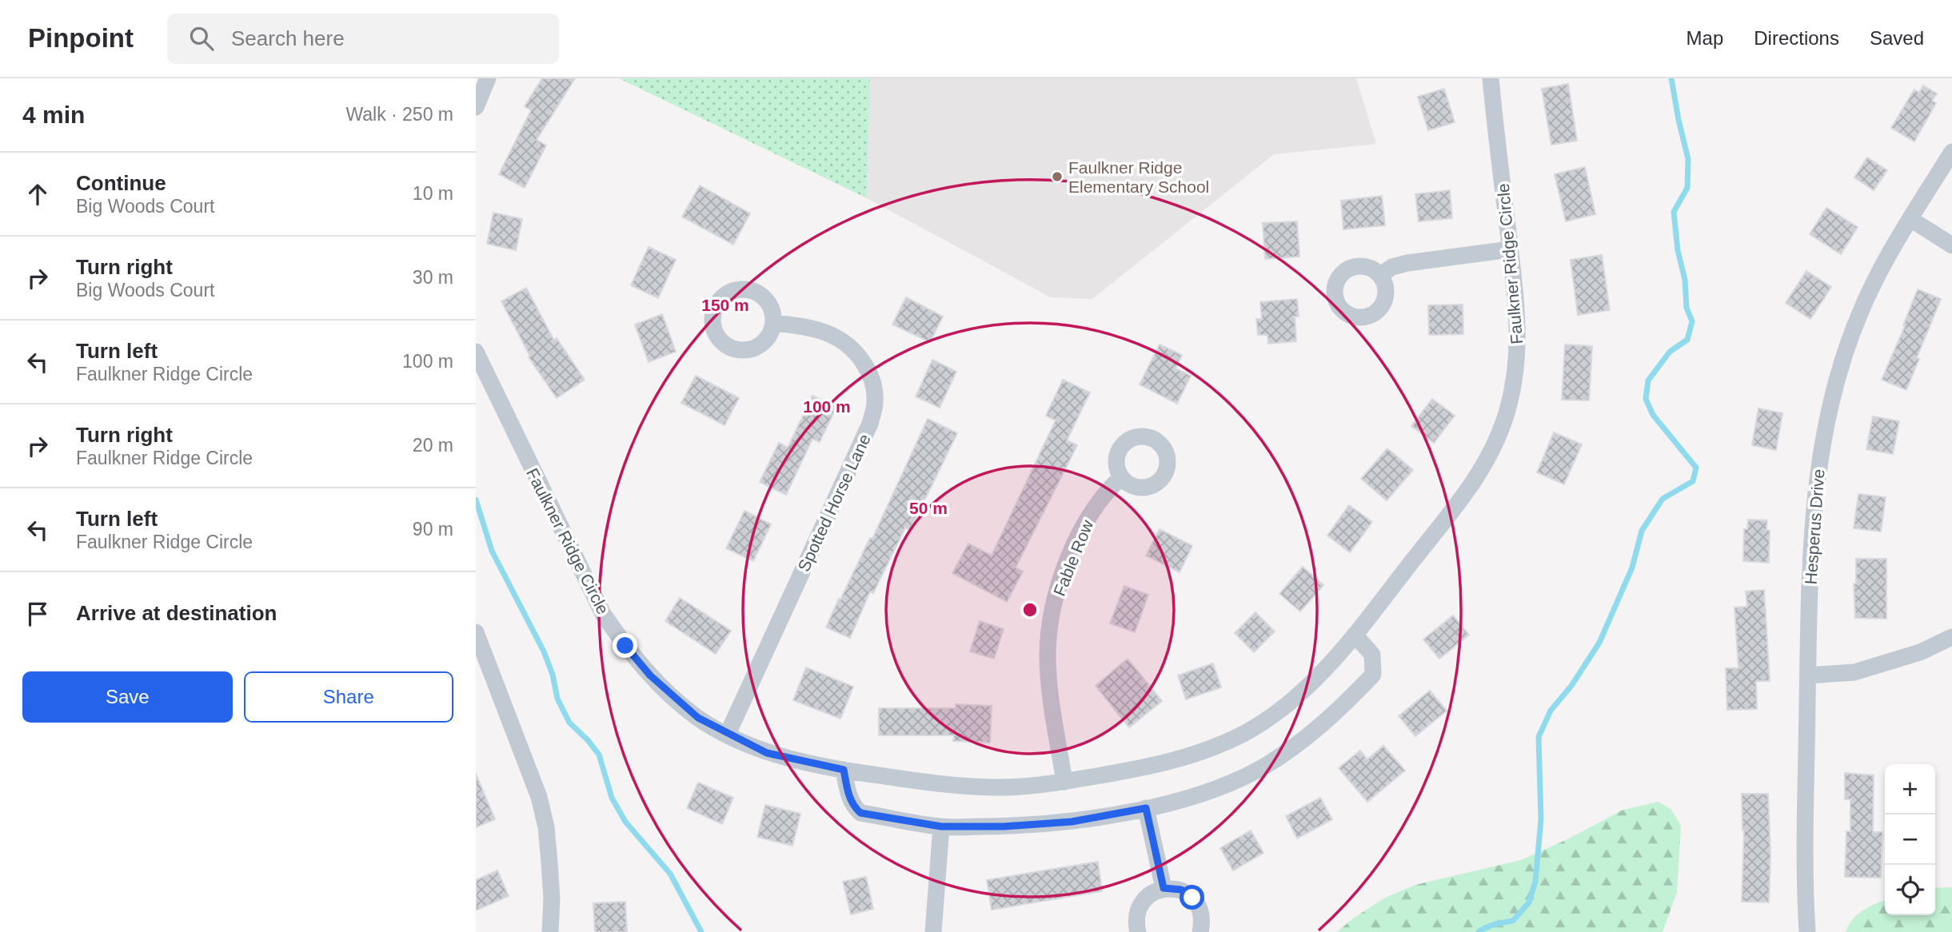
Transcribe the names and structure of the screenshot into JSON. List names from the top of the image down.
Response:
{
  "streets": {
    "street": [
      "Faulkner Ridge Circle",
      "Spotted Horse Lane",
      "Hesperus Drive",
      "Fable Row"
    ]
  },
  "crossings": [
    ["Faulkner Ridge Circle", "Spotted Horse Lane"],
    ["Faulkner Ridge Circle", "Fable Row"]
  ],
  "places": ["Faulkner Ridge Elementary School"],
  "page": {
    "header": "Pinpoint",
    "search": "Search here",
    "nav": ["Map", "Directions", "Saved"],
    "heading": ["4 min", "Walk · 250 m"],
    "list": [
      ["Continue", "Big Woods Court", "10 m"],
      ["Turn right", "Big Woods Court", "30 m"],
      ["Turn left", "Faulkner Ridge Circle", "100 m"],
      ["Turn right", "Faulkner Ridge Circle", "20 m"],
      ["Turn left", "Faulkner Ridge Circle", "90 m"],
      "Arrive at destination"
    ],
    "buttons": ["Save", "Share"],
    "map_buttons": ["+", "−"]
  },
  "rings": ["150 m", "100 m", "50 m"]
}
